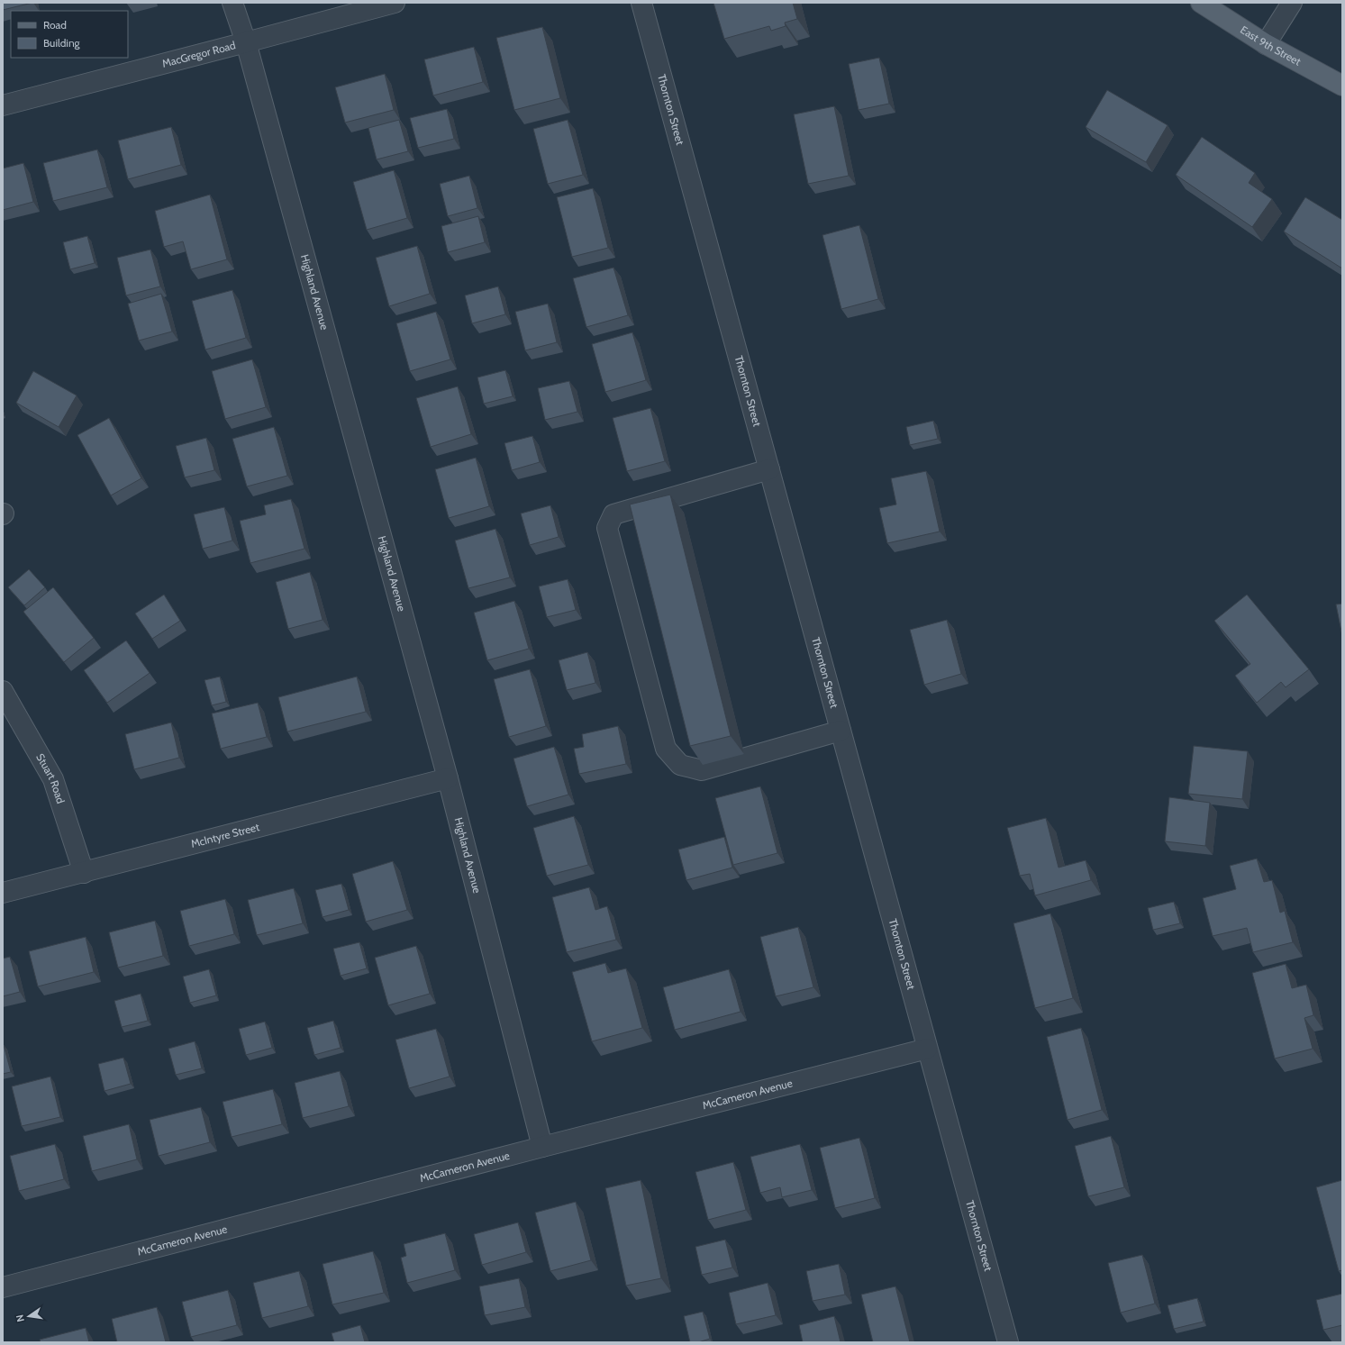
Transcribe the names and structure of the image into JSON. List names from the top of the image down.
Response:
{
  "streets": {
    "main road": ["East 9th Street"],
    "street": [
      "MacGregor Road",
      "Thornton Street",
      "Highland Avenue",
      "Stuart Road",
      "McIntyre Street",
      "McCameron Avenue"
    ]
  },
  "crossings": [
    ["MacGregor Road", "Highland Avenue"],
    ["Thornton Street", "McCameron Avenue"],
    ["Highland Avenue", "McIntyre Street"],
    ["Highland Avenue", "McCameron Avenue"],
    ["Stuart Road", "McIntyre Street"]
  ],
  "legend": ["Road", "Building"],
  "north": "left"
}
